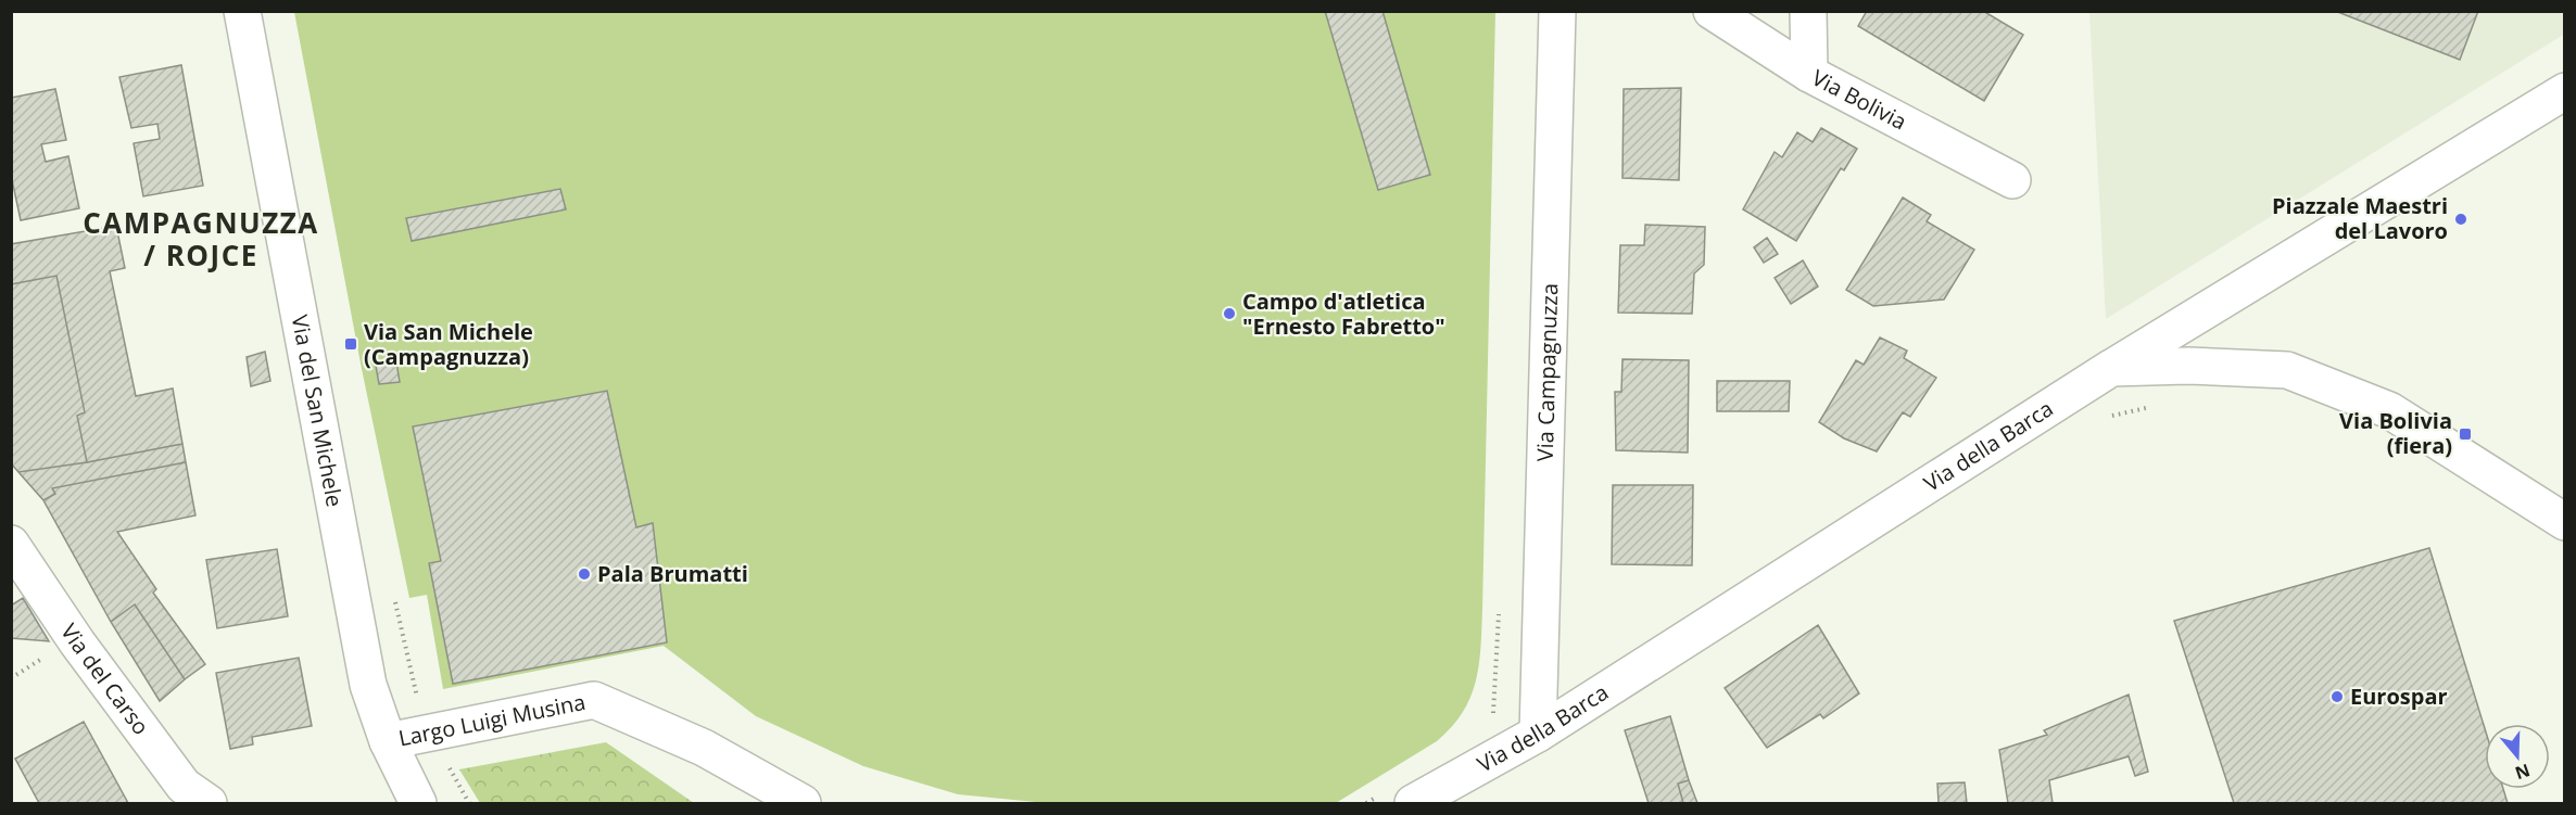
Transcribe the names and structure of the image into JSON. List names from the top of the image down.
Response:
{
  "streets": {
    "main road": [
      "Via Bolivia",
      "Via Campagnuzza",
      "Via del San Michele",
      "Via della Barca",
      "Via del Carso",
      "Largo Luigi Musina"
    ]
  },
  "crossings": [
    ["Via Campagnuzza", "Via della Barca"],
    ["Via del San Michele", "Largo Luigi Musina"]
  ],
  "districts": ["CAMPAGNUZZA / ROJCE"],
  "places": {
    "other": [
      "Piazzale Maestri del Lavoro",
      "Campo d'atletica \"Ernesto Fabretto\"",
      "Pala Brumatti",
      "Eurospar"
    ],
    "transit": ["Via San Michele (Campagnuzza)", "Via Bolivia (fiera)"]
  },
  "north": "bottom"
}
